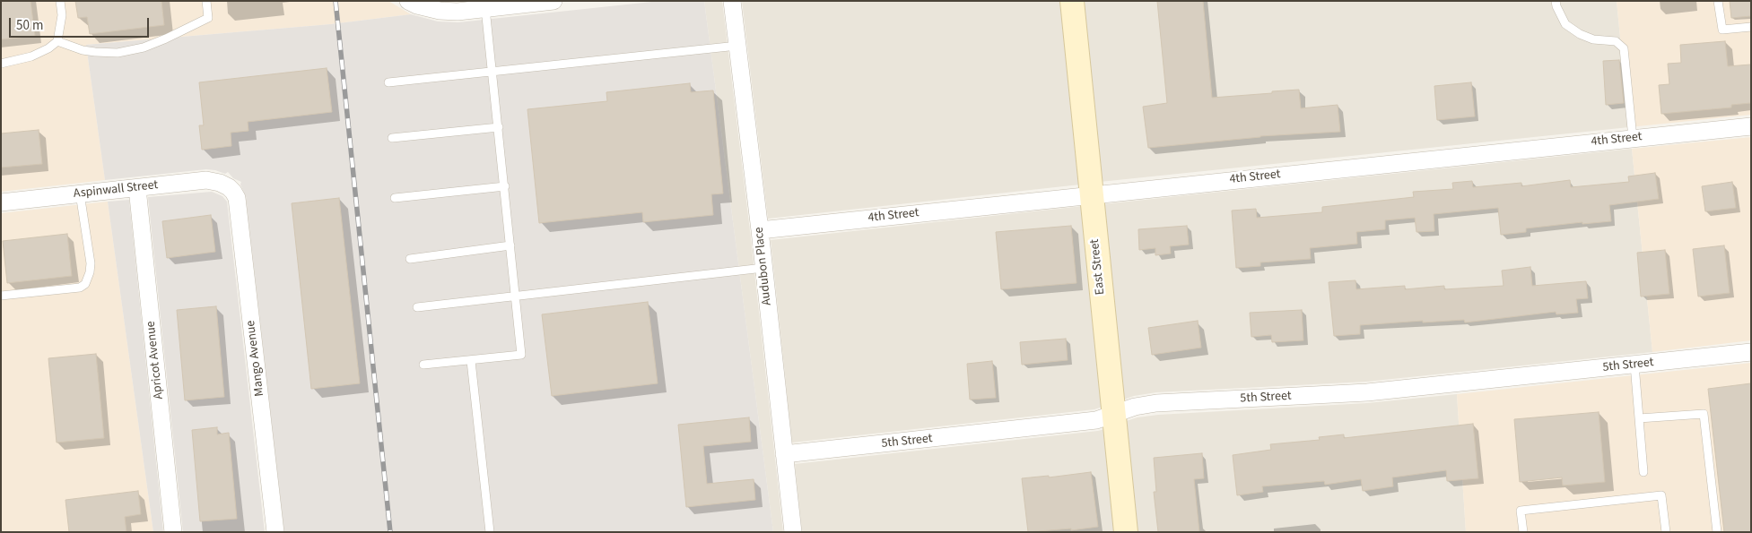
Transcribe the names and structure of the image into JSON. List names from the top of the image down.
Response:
{
  "streets": {
    "street": [
      "4th Street",
      "Aspinwall Street",
      "Audubon Place",
      "East Street",
      "Mango Avenue",
      "Apricot Avenue",
      "5th Street"
    ]
  },
  "crossings": [
    ["4th Street", "Audubon Place"],
    ["4th Street", "East Street"],
    ["Aspinwall Street", "Mango Avenue"],
    ["Aspinwall Street", "Apricot Avenue"],
    ["Audubon Place", "5th Street"],
    ["East Street", "5th Street"]
  ],
  "scale_bar": "50 m"
}
